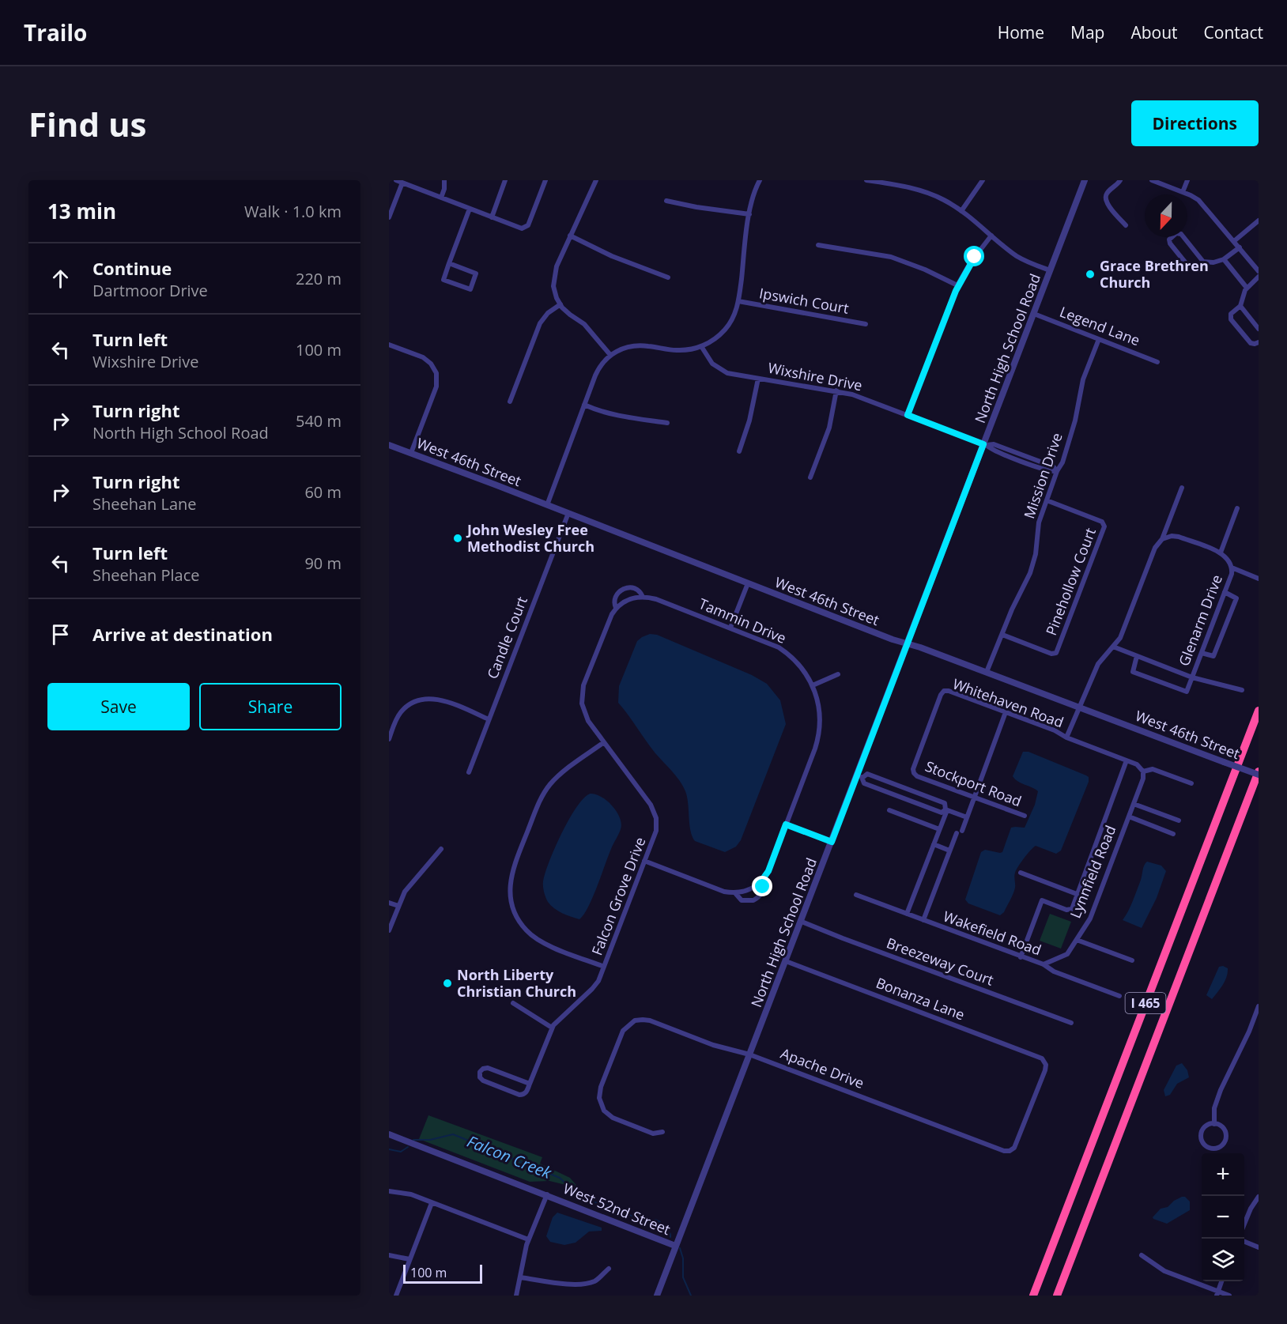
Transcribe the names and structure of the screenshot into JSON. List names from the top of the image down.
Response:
{
  "streets": {
    "highway": ["I 465"],
    "street": [
      "Ipswich Court",
      "Legend Lane",
      "North High School Road",
      "Wixshire Drive",
      "West 46th Street",
      "Mission Drive",
      "Pinehollow Court",
      "Glenarm Drive",
      "Tammin Drive",
      "Candle Court",
      "Whitehaven Road",
      "Stockport Road",
      "Lynnfield Road",
      "Falcon Grove Drive",
      "Wakefield Road",
      "Breezeway Court",
      "Bonanza Lane",
      "Apache Drive",
      "West 52nd Street"
    ]
  },
  "crossings": [
    ["Legend Lane", "North High School Road"],
    ["Legend Lane", "Mission Drive"],
    ["North High School Road", "Wixshire Drive"],
    ["North High School Road", "West 46th Street"],
    ["North High School Road", "Breezeway Court"],
    ["North High School Road", "Bonanza Lane"],
    ["North High School Road", "Apache Drive"],
    ["North High School Road", "West 52nd Street"],
    ["Wixshire Drive", "Mission Drive"],
    ["West 46th Street", "Mission Drive"],
    ["West 46th Street", "Candle Court"],
    ["West 46th Street", "Whitehaven Road"],
    ["West 46th Street", "I 465"],
    ["Mission Drive", "Pinehollow Court"],
    ["Tammin Drive", "Falcon Grove Drive"],
    ["Whitehaven Road", "Stockport Road"],
    ["Whitehaven Road", "Lynnfield Road"],
    ["Lynnfield Road", "Wakefield Road"],
    ["Bonanza Lane", "Apache Drive"]
  ],
  "water": ["Falcon Creek"],
  "places": ["Grace Brethren Church", "John Wesley Free Methodist Church", "North Liberty Christian Church"],
  "scale_bar": "100 m",
  "north": "bottom",
  "page": {
    "header": "Trailo",
    "nav": [
      "Home",
      "Map",
      "About",
      "Contact"
    ],
    "buttons": [
      "Directions",
      ["Save", "Share"]
    ],
    "title": "Find us",
    "heading": ["13 min", "Walk · 1.0 km"],
    "list": [
      ["Continue", "Dartmoor Drive", "220 m"],
      ["Turn left", "Wixshire Drive", "100 m"],
      ["Turn right", "North High School Road", "540 m"],
      ["Turn right", "Sheehan Lane", "60 m"],
      ["Turn left", "Sheehan Place", "90 m"],
      "Arrive at destination"
    ],
    "map_buttons": ["+", "−"],
    "scale": "100 m"
  }
}
